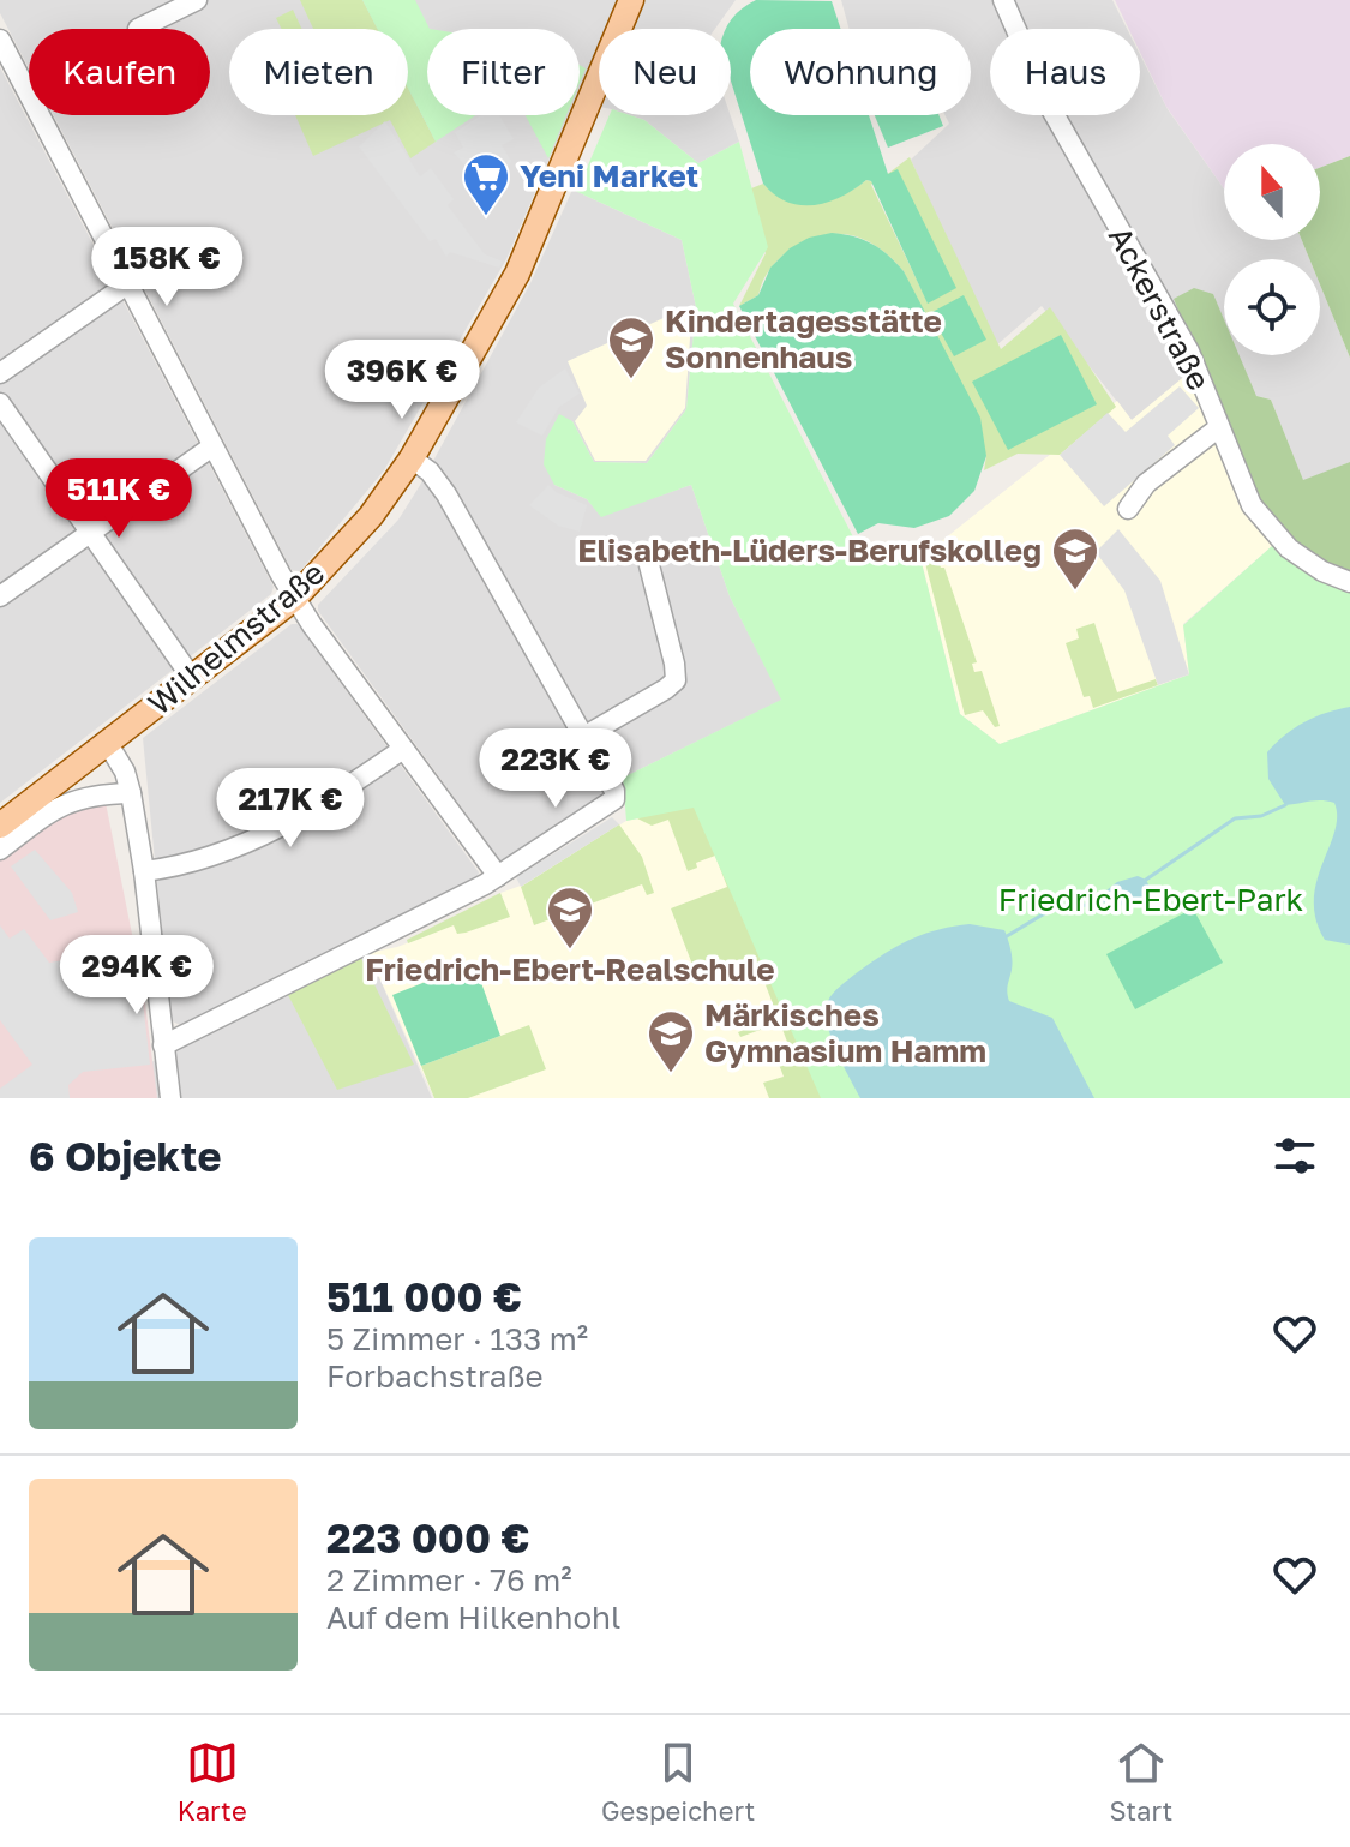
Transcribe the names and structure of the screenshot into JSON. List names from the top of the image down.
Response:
{
  "streets": {
    "main road": ["Wilhelmstraße"],
    "street": ["Ackerstraße"]
  },
  "parks": ["Friedrich-Ebert-Park"],
  "places": {
    "supermarket": ["Yeni Market"],
    "school or university": [
      "Kindertagesstätte Sonnenhaus",
      "Elisabeth-Lüders-Berufskolleg",
      "Friedrich-Ebert-Realschule",
      "Märkisches Gymnasium Hamm"
    ]
  },
  "north": "top",
  "page": {
    "chip": [
      "Kaufen",
      "Mieten",
      "Filter",
      "Neu",
      "Wohnung",
      "Haus"
    ],
    "price": [
      "158K €",
      "396K €",
      "511K €",
      "223K €",
      "217K €",
      "294K €"
    ],
    "heading": "6 Objekte",
    "list": [
      {
        "name": "511 000 €",
        "note": "5 Zimmer · 133 m² · Forbachstraße"
      },
      {
        "name": "223 000 €",
        "note": "2 Zimmer · 76 m² · Auf dem Hilkenhohl"
      }
    ],
    "tabs": ["Karte", "Gespeichert", "Start"]
  }
}
